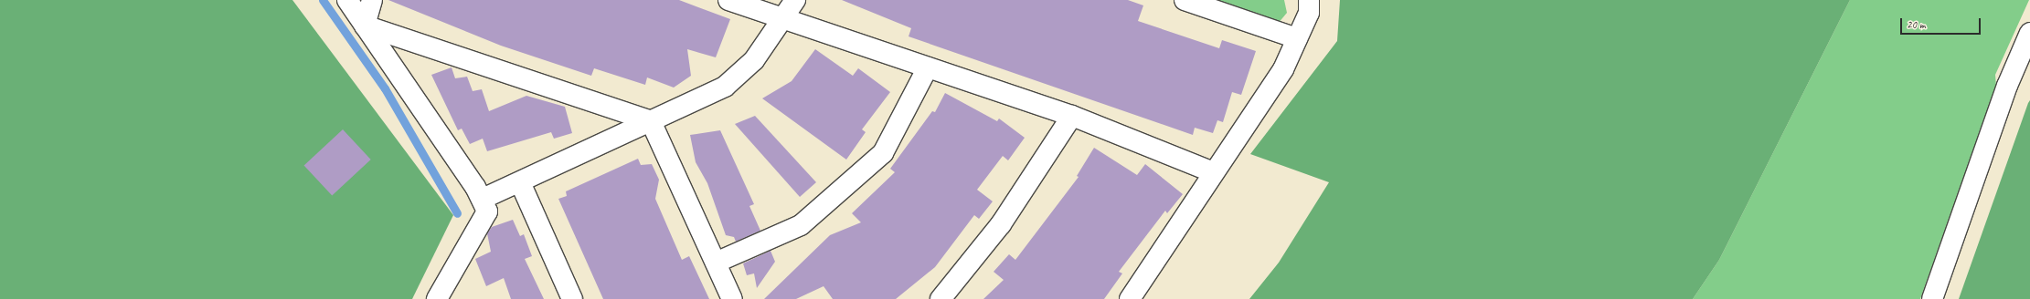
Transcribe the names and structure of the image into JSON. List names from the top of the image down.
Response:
{
  "scale_bar": "20 m"
}
